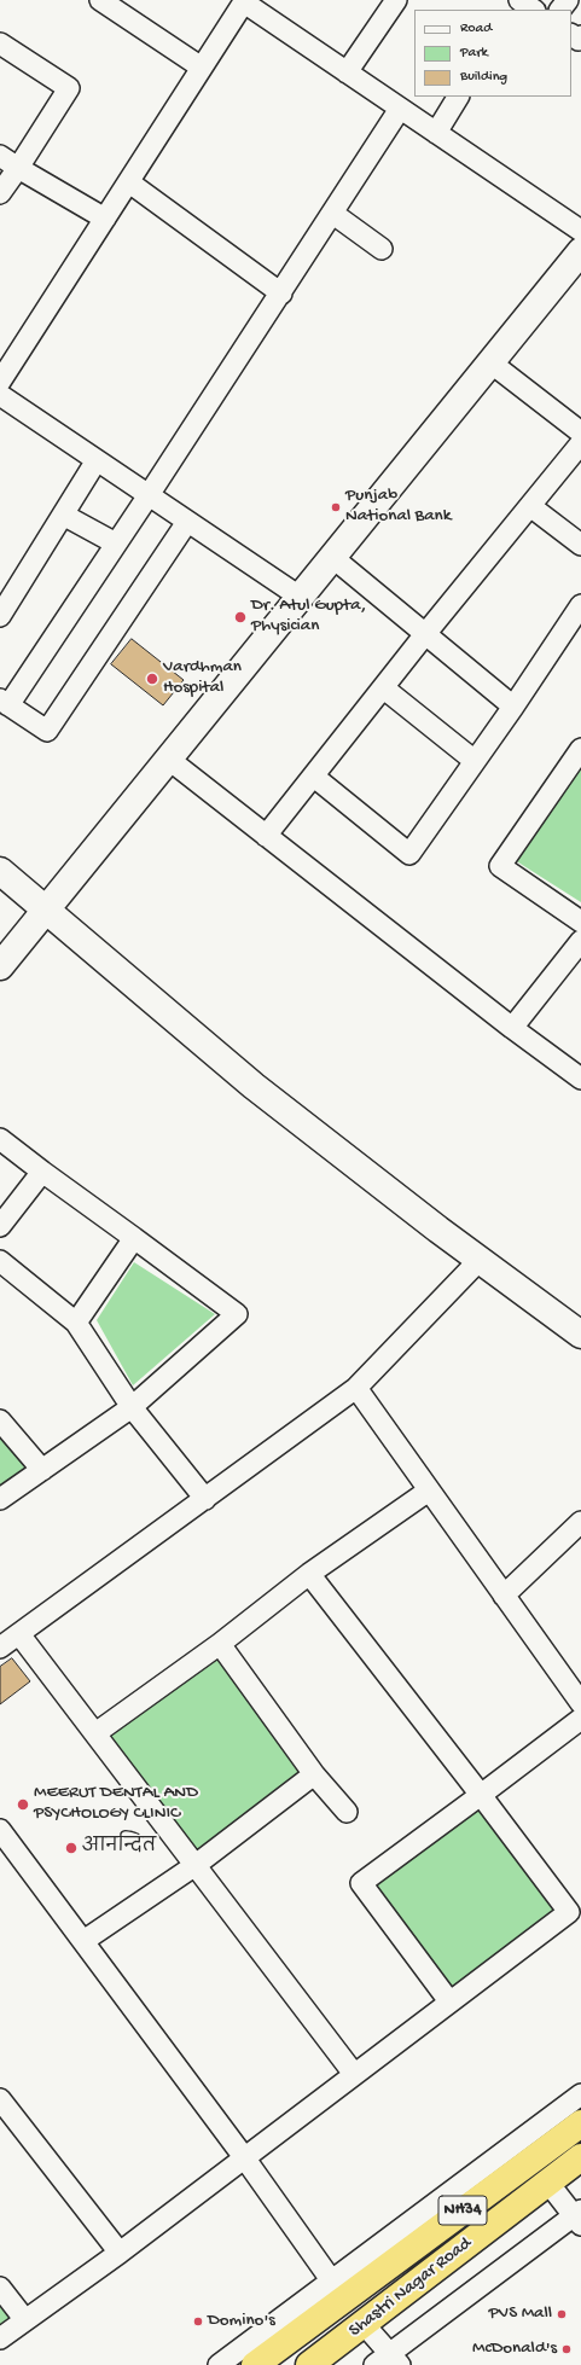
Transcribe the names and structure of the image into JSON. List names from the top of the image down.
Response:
{
  "streets": {
    "highway": ["NH34", "Shastri Nagar Road"]
  },
  "places": [
    "Punjab National Bank",
    "Dr. Atul Gupta, Physician",
    "Vardhman Hospital",
    "MEERUT DENTAL AND PSYCHOLOGY CLINIC",
    "आनन्दित",
    "PVS Mall",
    "Domino's",
    "McDonald's"
  ],
  "legend": ["Road", "Park", "Building"]
}
